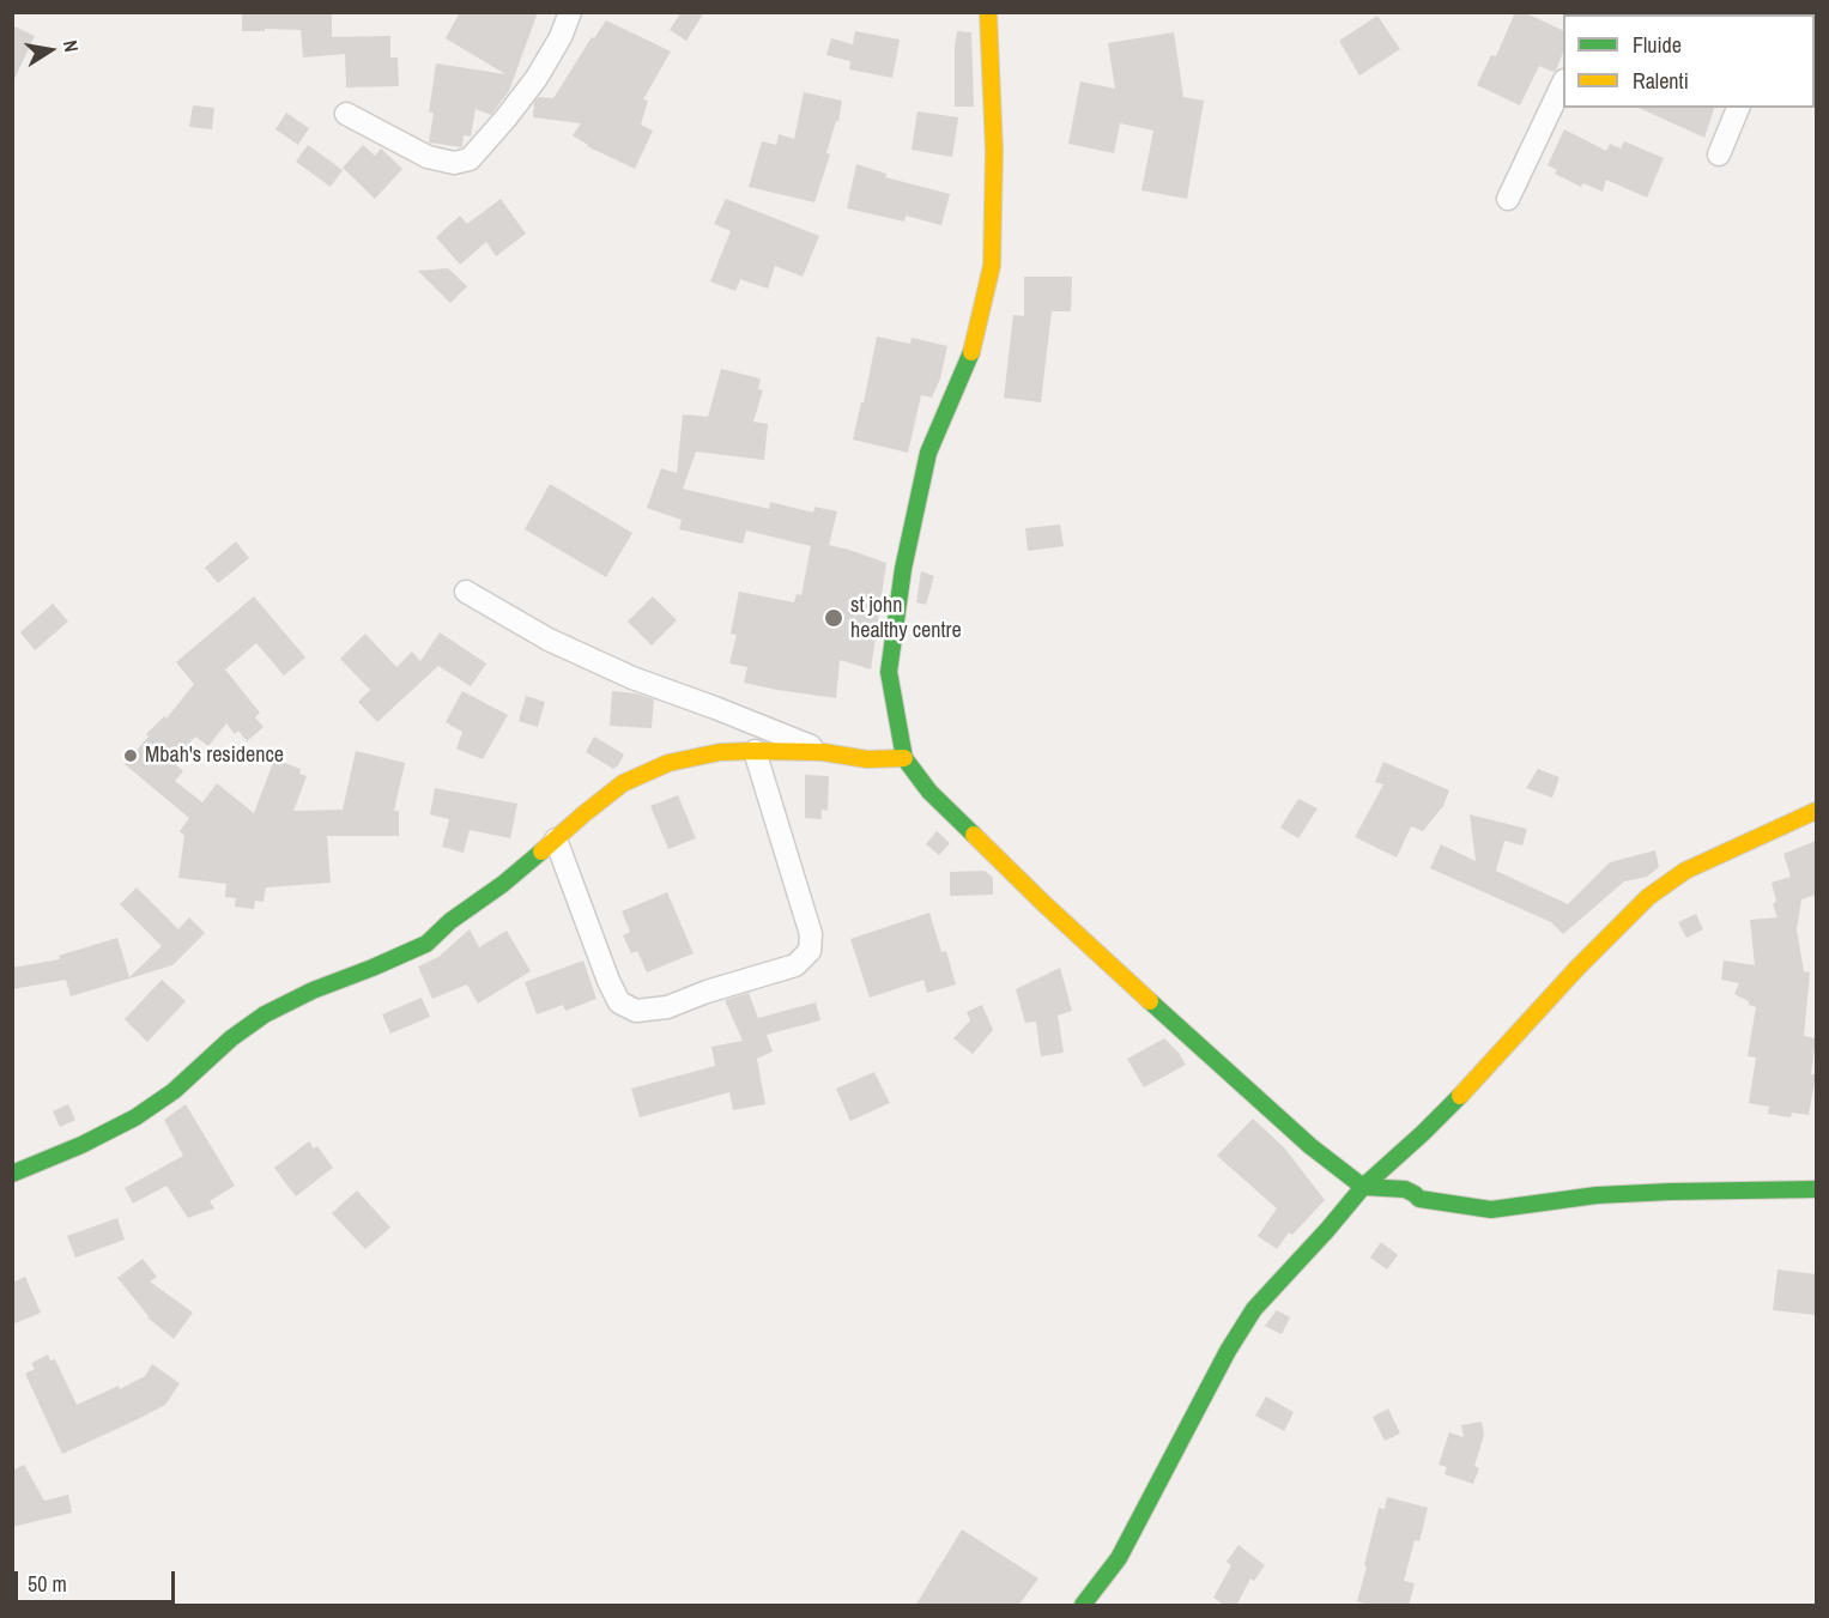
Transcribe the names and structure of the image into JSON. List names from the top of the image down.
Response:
{
  "places": ["st john healthy centre", "Mbah's residence"],
  "legend": ["Fluide", "Ralenti"],
  "scale_bar": "50 m",
  "north": "right"
}
